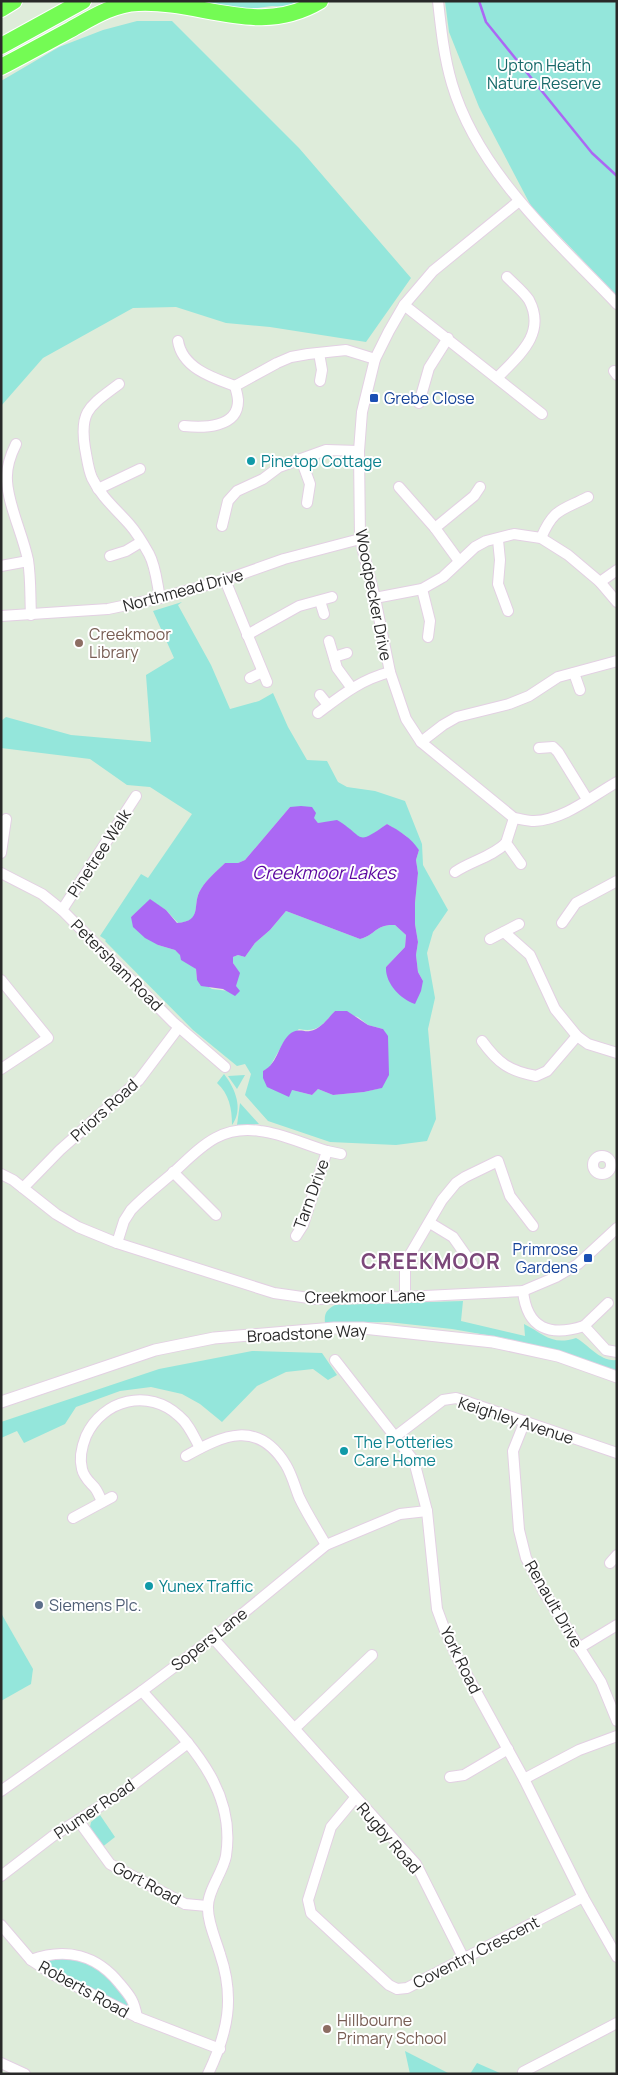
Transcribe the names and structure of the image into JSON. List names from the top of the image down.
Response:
{
  "streets": {
    "street": [
      "Northmead Drive",
      "Woodpecker Drive",
      "Pinetree Walk",
      "Petersham Road",
      "Priors Road",
      "Tarn Drive",
      "Creekmoor Lane",
      "Broadstone Way",
      "Keighley Avenue",
      "Renault Drive",
      "Sopers Lane",
      "York Road",
      "Plumer Road",
      "Rugby Road",
      "Gort Road",
      "Coventry Crescent",
      "Roberts Road"
    ]
  },
  "crossings": [
    ["Northmead Drive", "Woodpecker Drive"],
    ["Pinetree Walk", "Petersham Road"],
    ["Petersham Road", "Priors Road"],
    ["Priors Road", "Creekmoor Lane"],
    ["Tarn Drive", "Creekmoor Lane"],
    ["Keighley Avenue", "Renault Drive"],
    ["Keighley Avenue", "York Road"],
    ["Sopers Lane", "York Road"],
    ["Sopers Lane", "Rugby Road"],
    ["York Road", "Coventry Crescent"],
    ["Plumer Road", "Gort Road"],
    ["Rugby Road", "Coventry Crescent"]
  ],
  "districts": ["CREEKMOOR"],
  "water": ["Creekmoor Lakes"],
  "parks": ["Upton Heath Nature Reserve"],
  "places": {
    "transit": ["Grebe Close", "Primrose Gardens"],
    "other": [
      "Pinetop Cottage",
      "Creekmoor Library",
      "The Potteries Care Home",
      "Yunex Traffic",
      "Siemens Plc.",
      "Hillbourne Primary School"
    ]
  }
}
